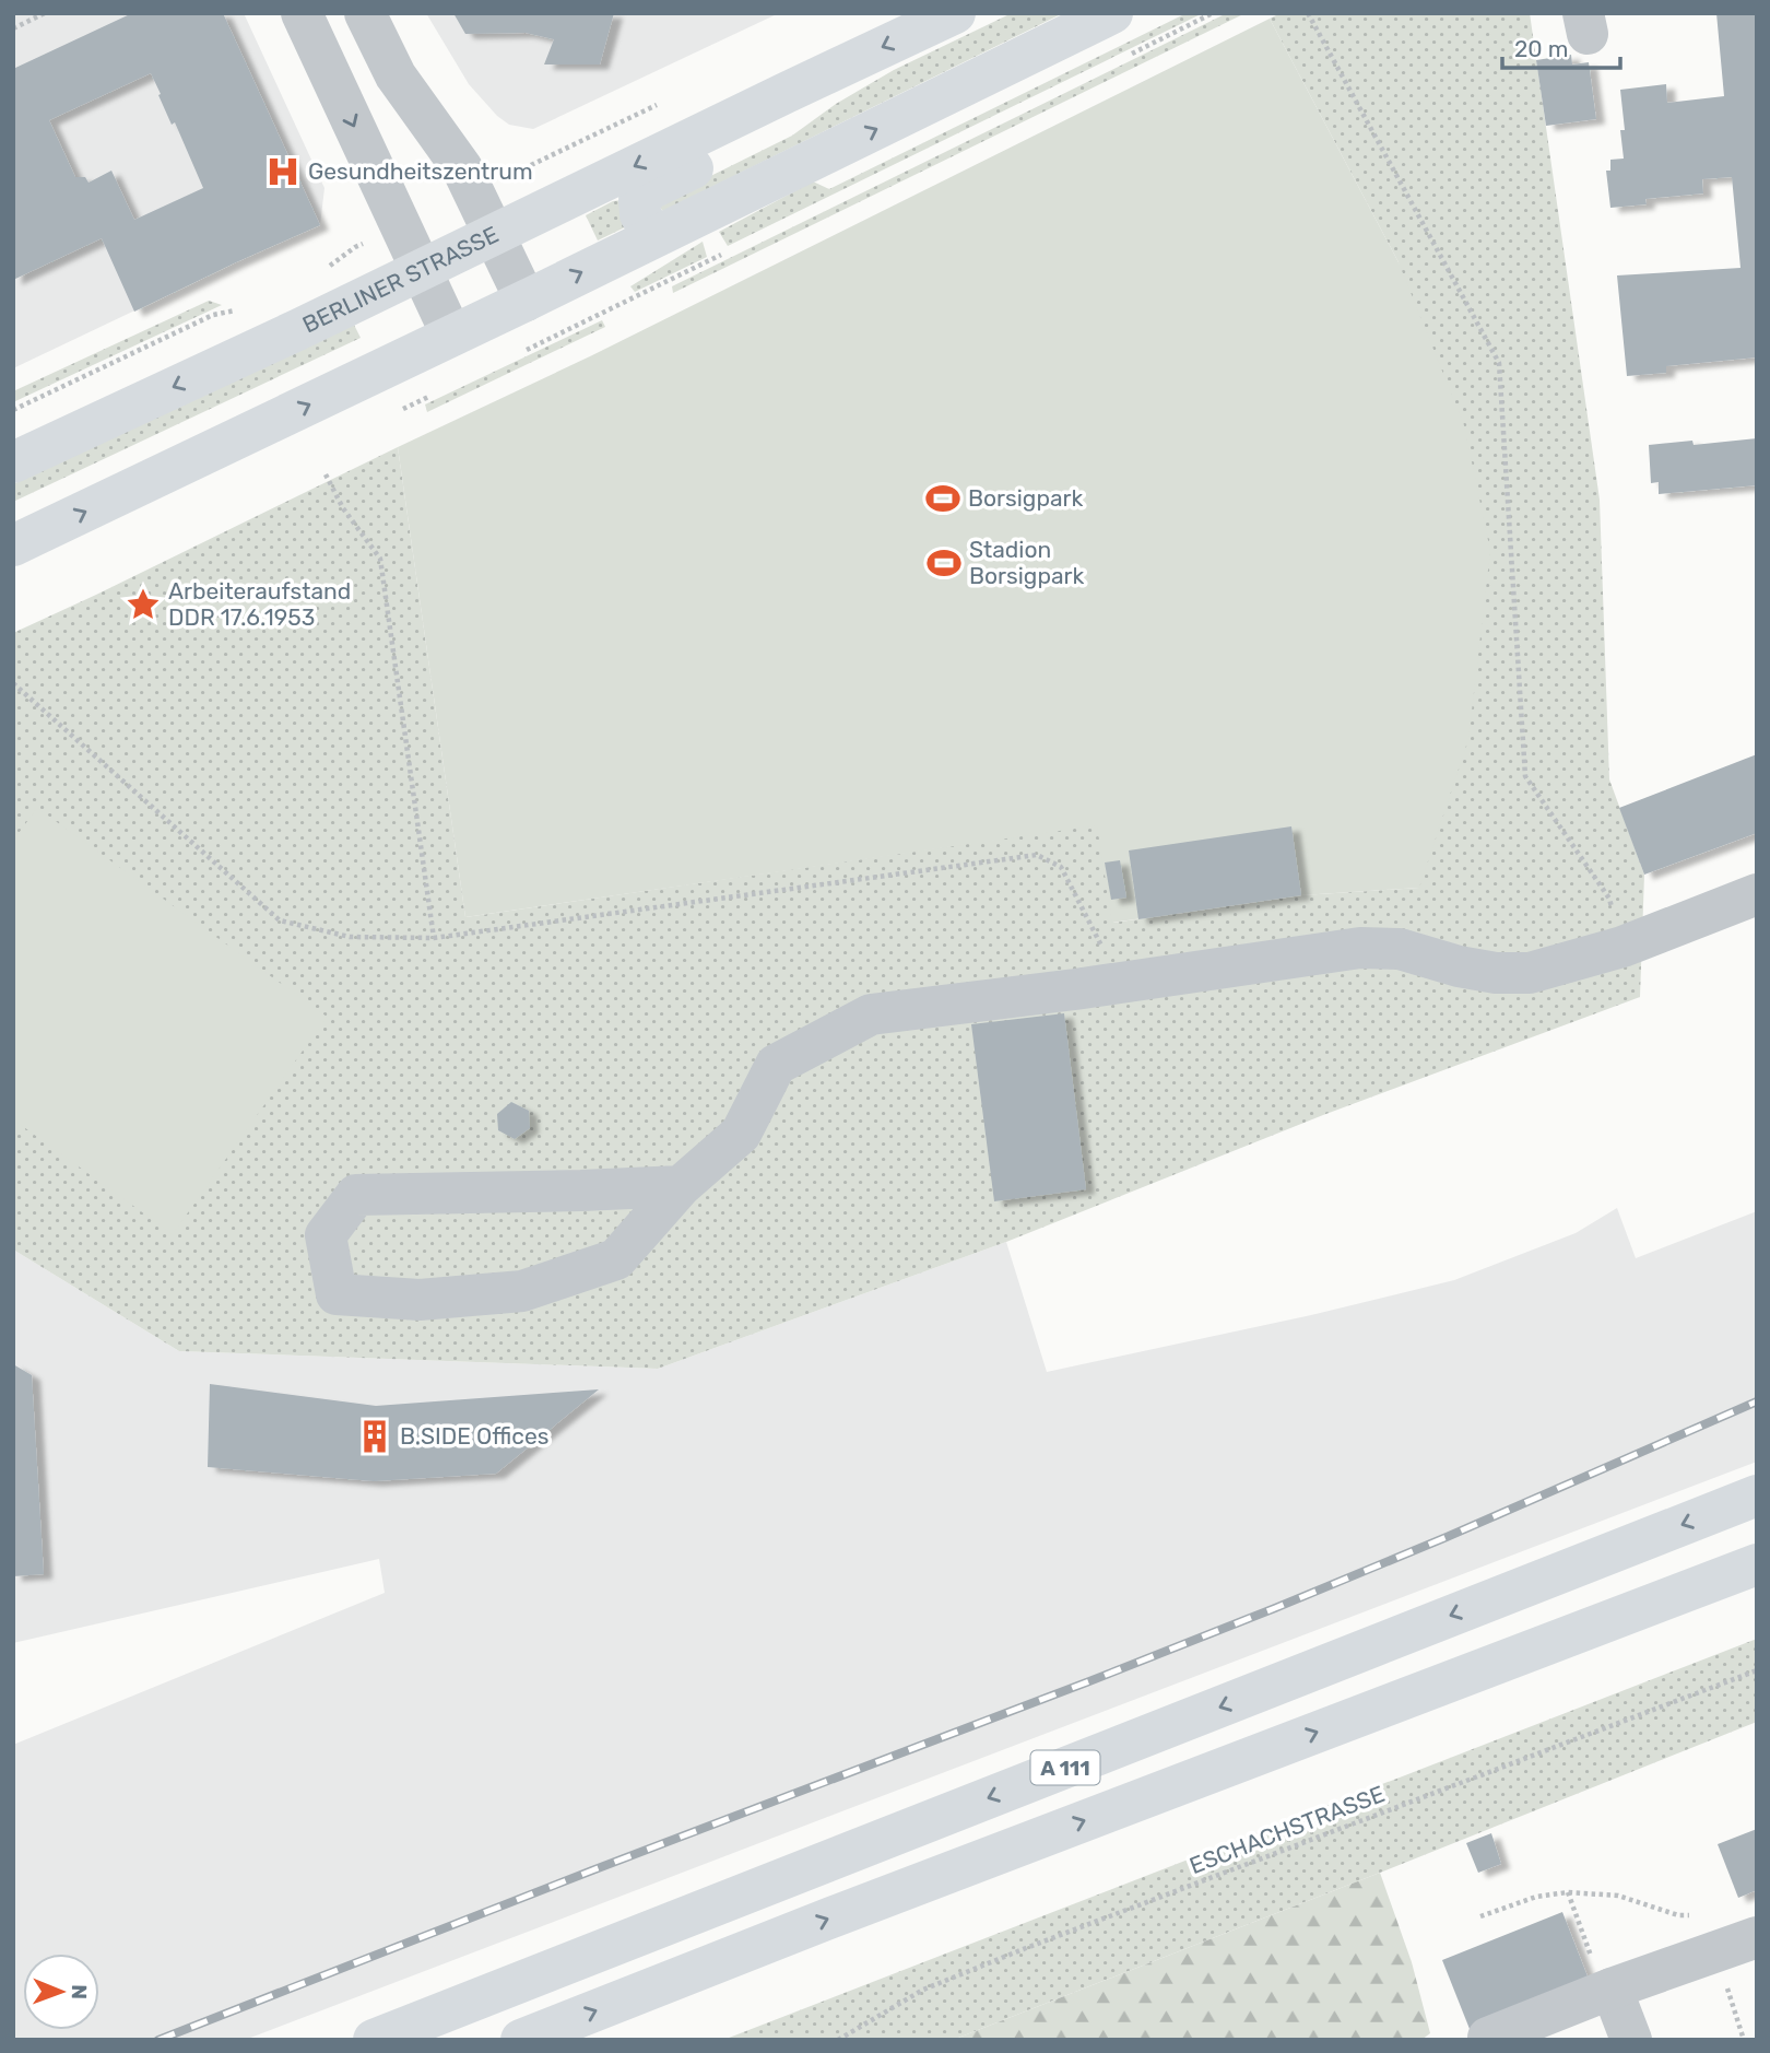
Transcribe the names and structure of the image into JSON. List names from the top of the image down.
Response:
{
  "streets": {
    "main road": ["BERLINER STRASSE", "A 111"],
    "path": ["ESCHACHSTRASSE"]
  },
  "places": {
    "hospital": ["Gesundheitszentrum"],
    "sports": ["Borsigpark", "Stadion Borsigpark"],
    "place": ["Arbeiteraufstand DDR 17.6.1953"],
    "building": ["B.SIDE Offices"]
  },
  "scale_bar": "20 m",
  "north": "right"
}
